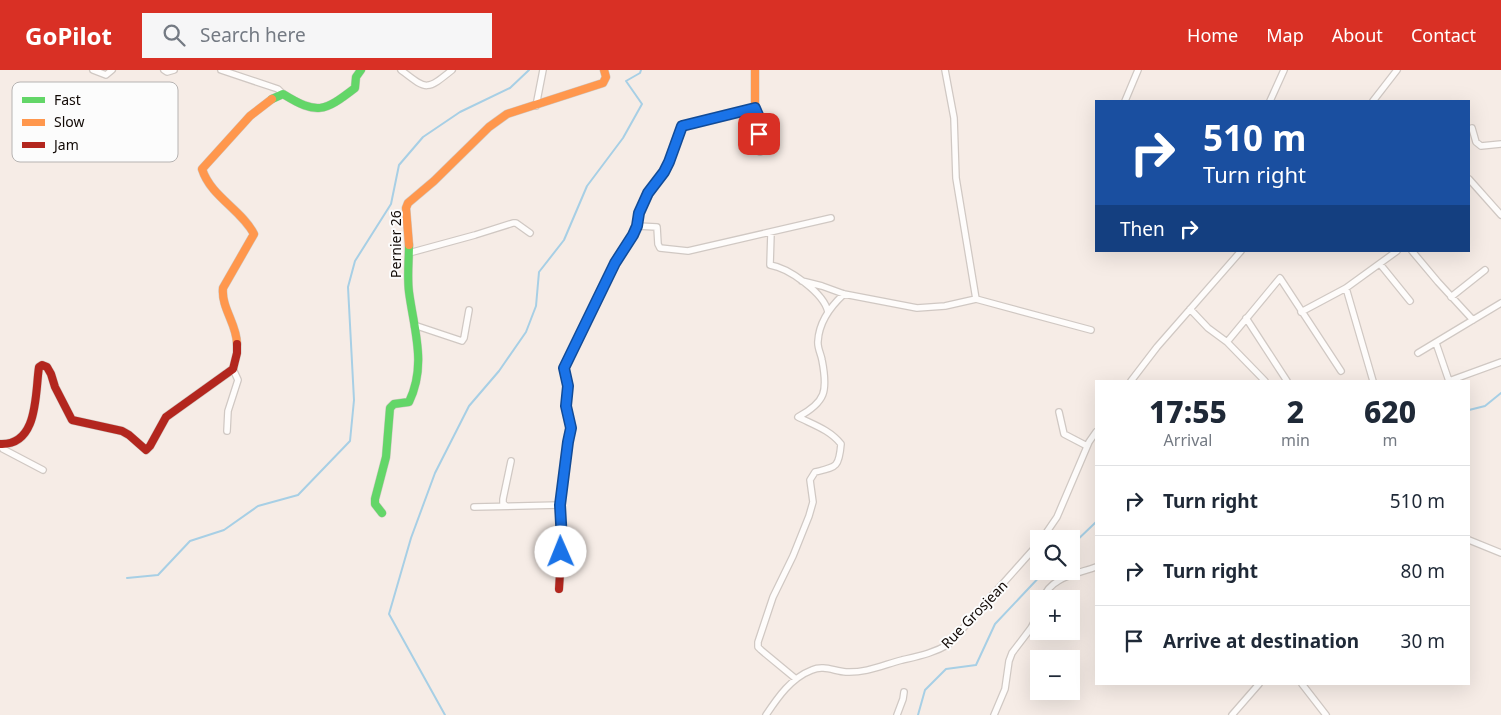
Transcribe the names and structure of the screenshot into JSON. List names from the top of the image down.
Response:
{
  "streets": {
    "street": ["Pernier 26", "Rue Grosjean"]
  },
  "legend": ["Fast", "Slow", "Jam"],
  "page": {
    "header": "GoPilot",
    "search": "Search here",
    "nav": [
      "Home",
      "Map",
      "About",
      "Contact"
    ],
    "turn": ["510 m", "Turn right"],
    "then": "Then",
    "eta": [
      "17:55",
      "Arrival",
      "2",
      "min",
      "620",
      "m"
    ],
    "list": [
      {
        "name": "Turn right",
        "value": "510 m"
      },
      {
        "name": "Turn right",
        "value": "80 m"
      },
      {
        "name": "Arrive at destination",
        "value": "30 m"
      }
    ],
    "map_buttons": ["+", "−"]
  }
}
